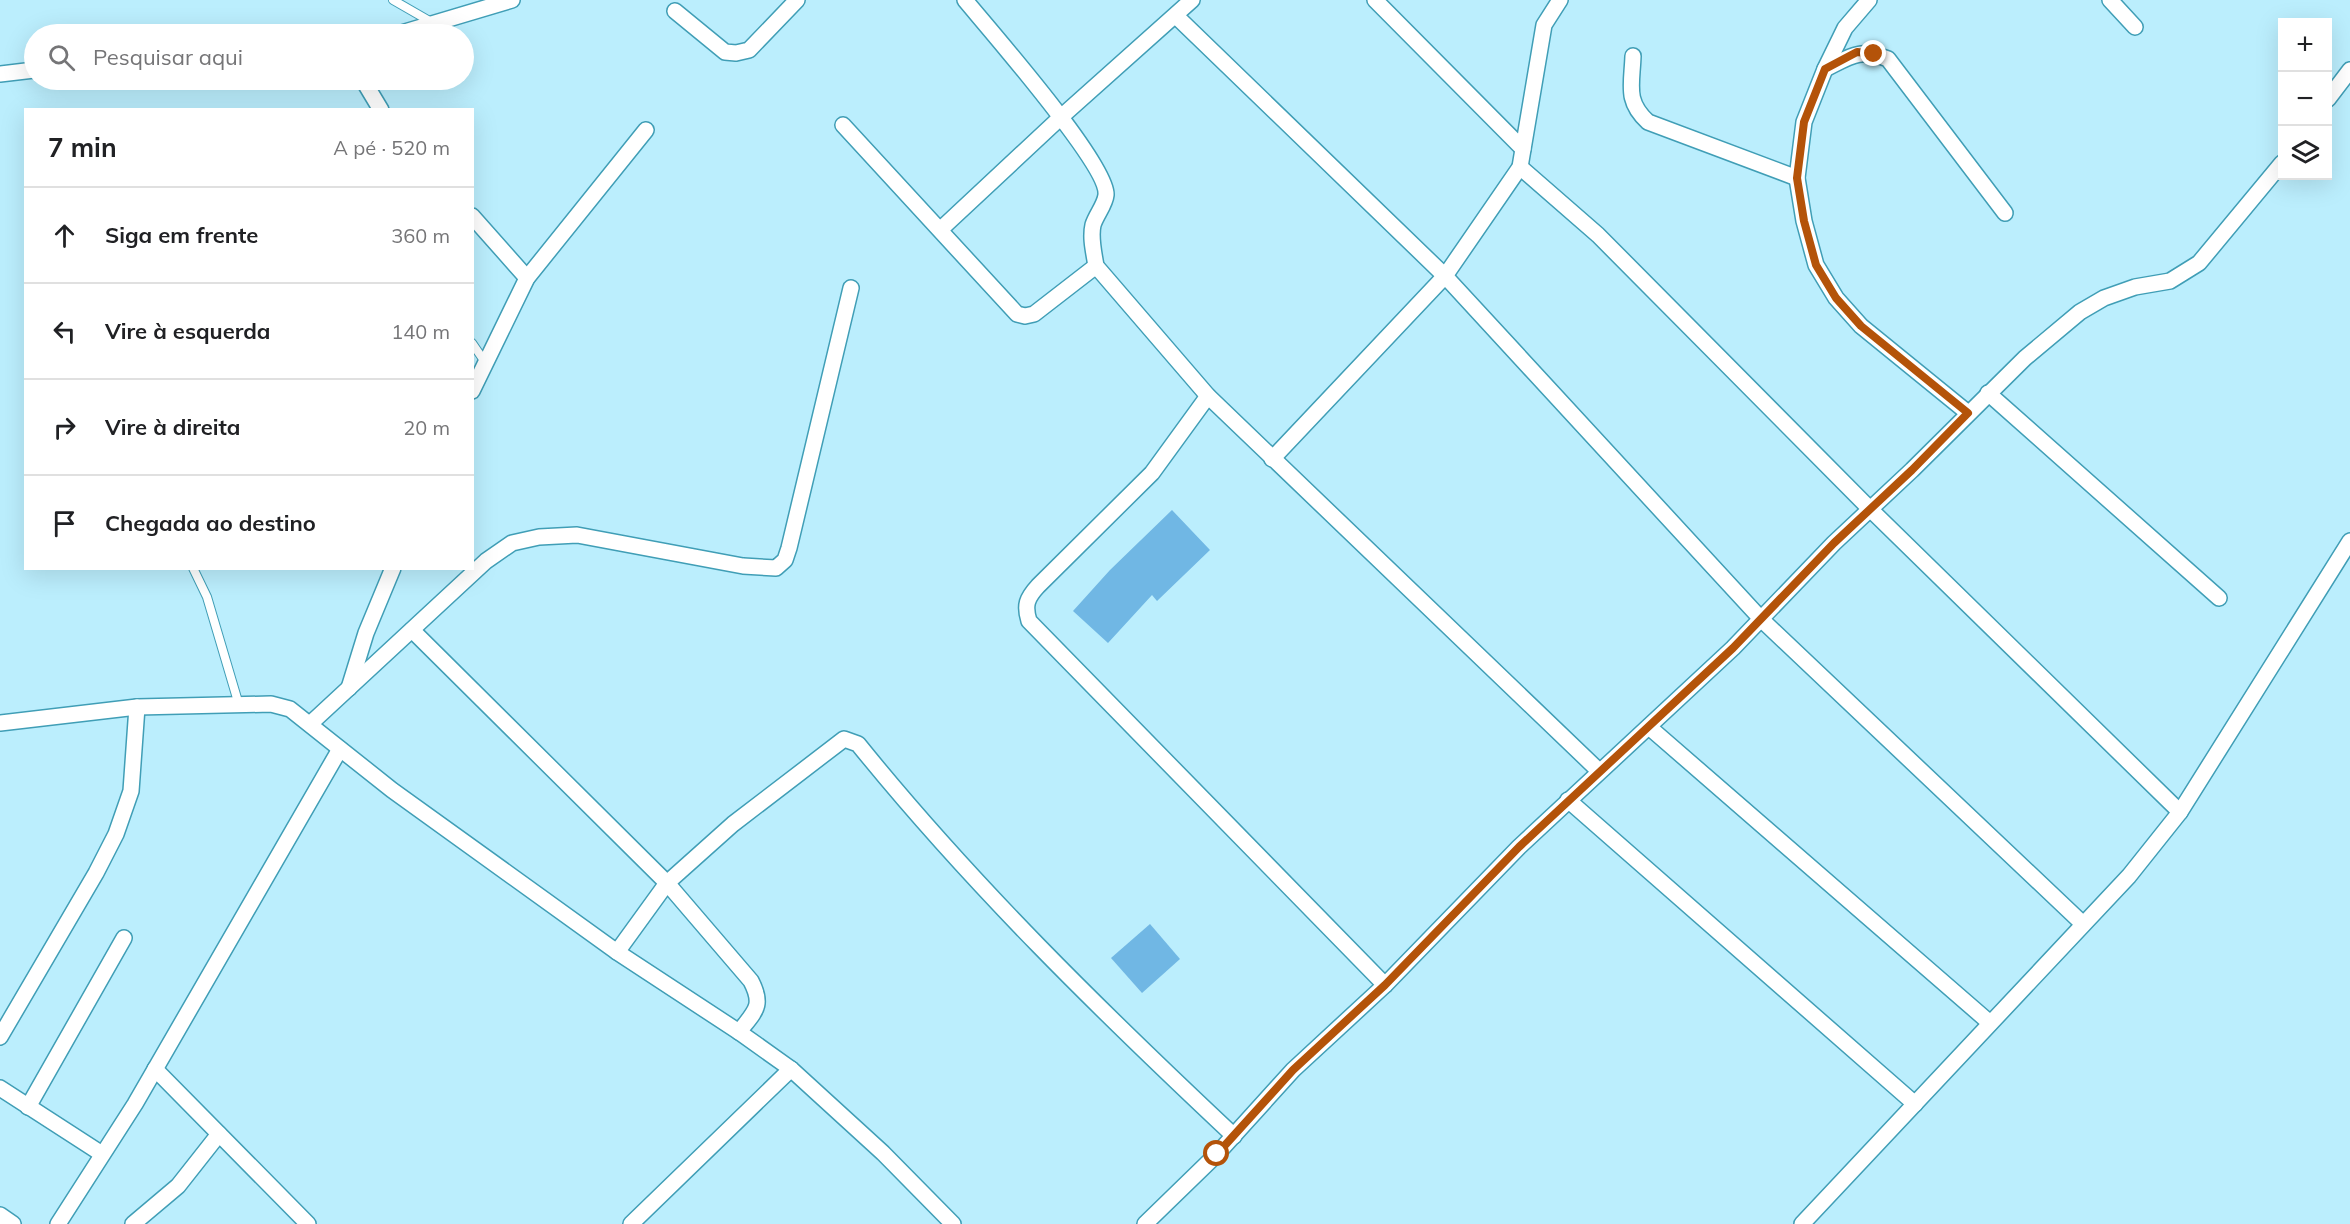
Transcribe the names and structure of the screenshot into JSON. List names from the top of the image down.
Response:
{
  "page": {
    "map_buttons": ["+", "−"],
    "search": "Pesquisar aqui",
    "heading": ["7 min", "A pé · 520 m"],
    "list": [
      ["Siga em frente", "360 m"],
      ["Vire à esquerda", "140 m"],
      ["Vire à direita", "20 m"],
      "Chegada ao destino"
    ]
  }
}
